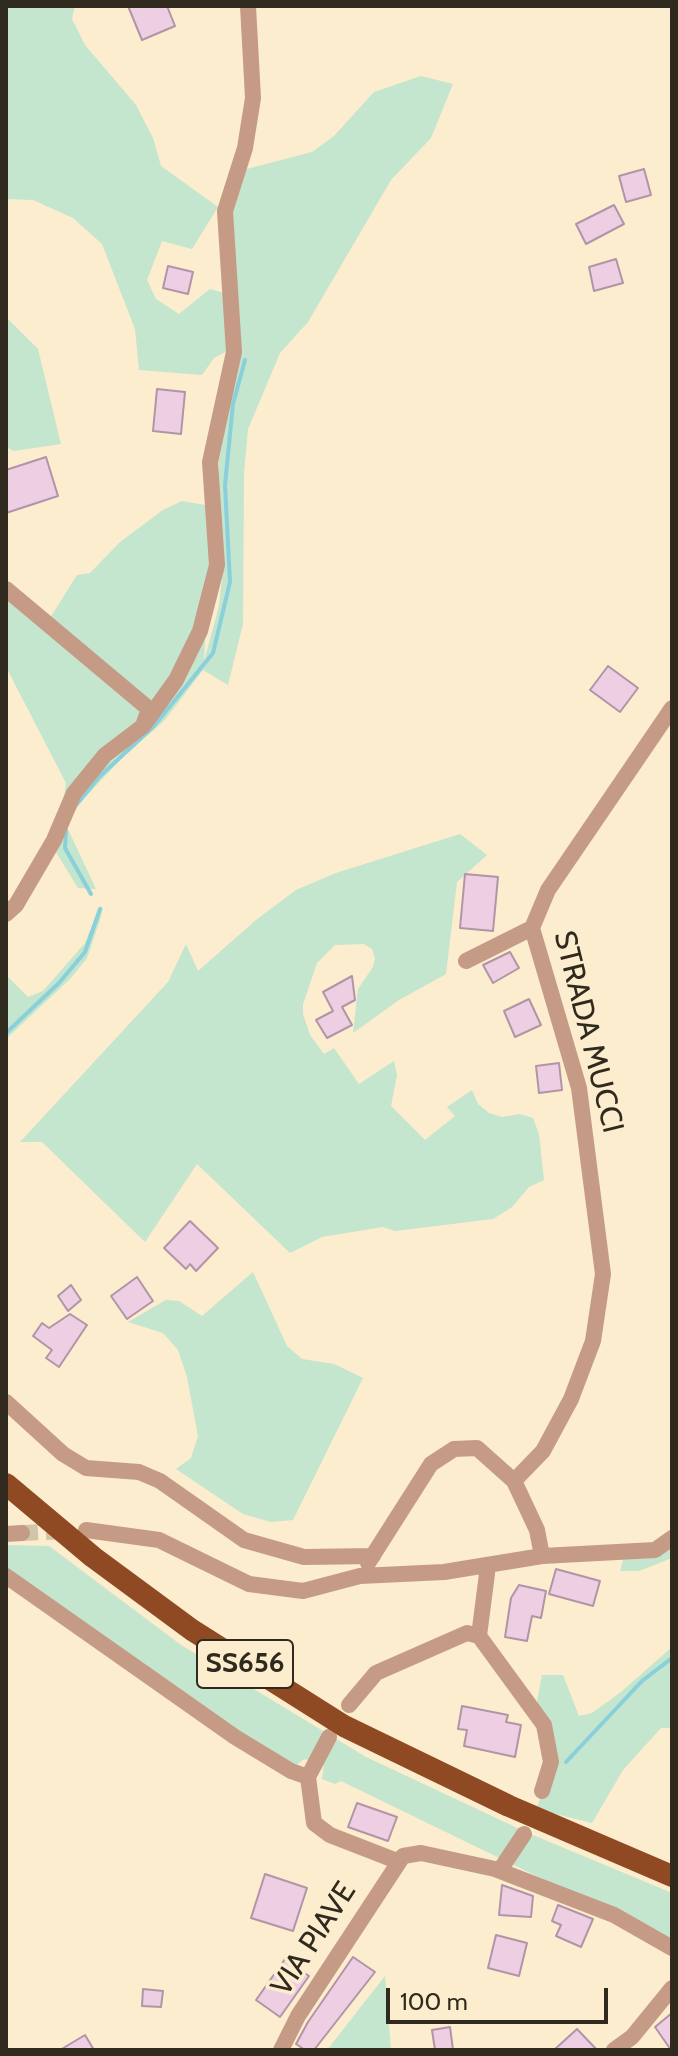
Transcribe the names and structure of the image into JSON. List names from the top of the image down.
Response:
{
  "streets": {
    "highway": ["SS656"],
    "street": ["STRADA MUCCI", "VIA PIAVE"]
  },
  "scale_bar": "100 m"
}
